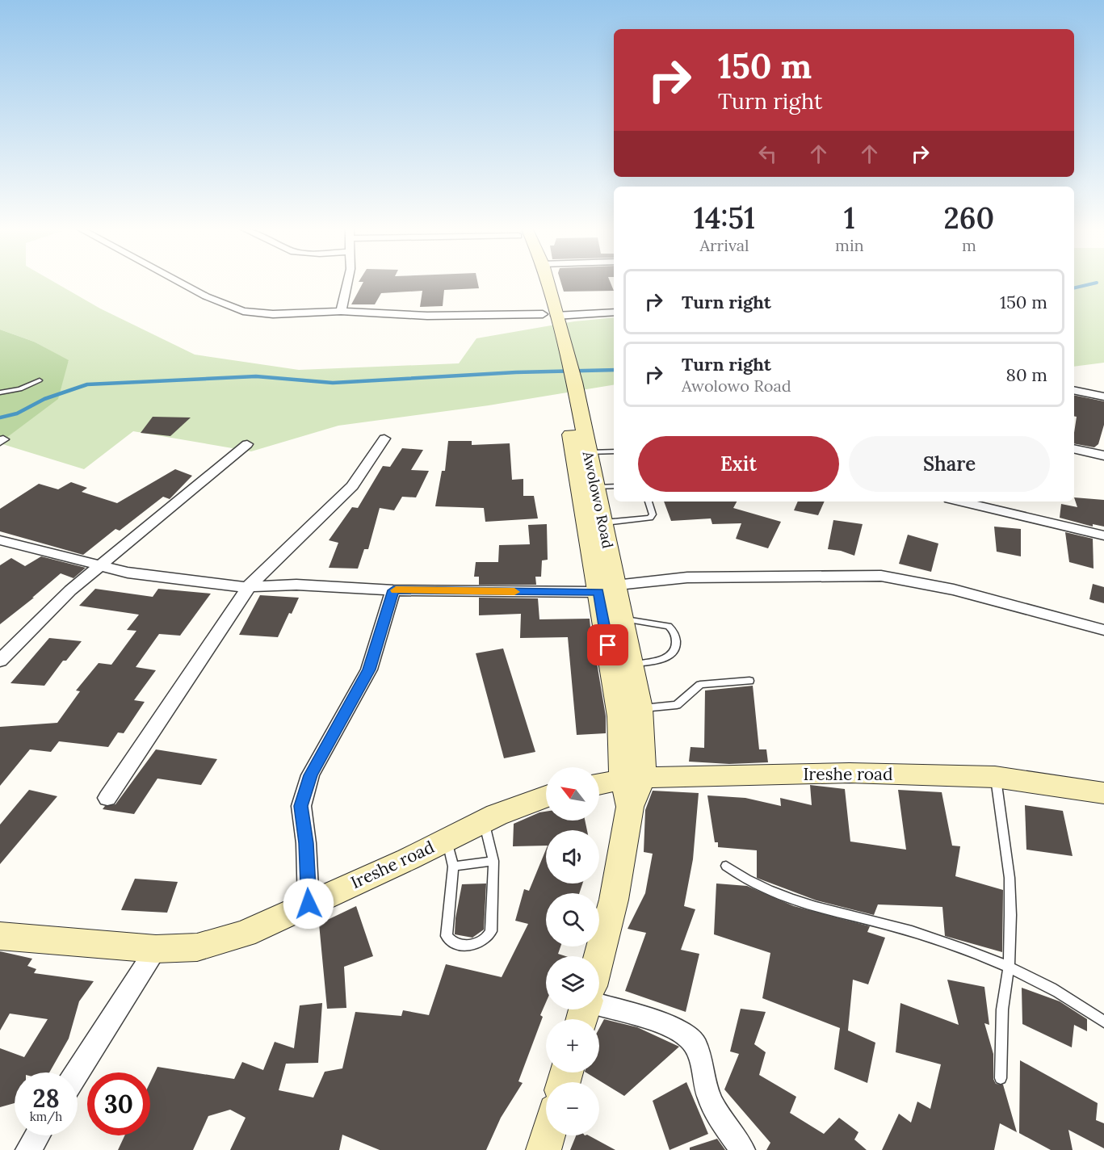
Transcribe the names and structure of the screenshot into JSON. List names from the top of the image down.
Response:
{
  "streets": {
    "main road": ["Awolowo Road", "Ireshe road"]
  },
  "crossings": [
    ["Awolowo Road", "Ireshe road"]
  ],
  "north": "top left",
  "page": {
    "turn": ["150 m", "Turn right"],
    "eta": [
      "14:51",
      "Arrival",
      "1",
      "min",
      "260",
      "m"
    ],
    "list": [
      {
        "name": "Turn right",
        "value": "150 m"
      },
      {
        "name": "Turn right",
        "note": "Awolowo Road",
        "value": "80 m"
      }
    ],
    "buttons": ["Exit", "Share"],
    "map_buttons": ["+", "−"],
    "speed": "28 km/h",
    "limit": "30"
  }
}
